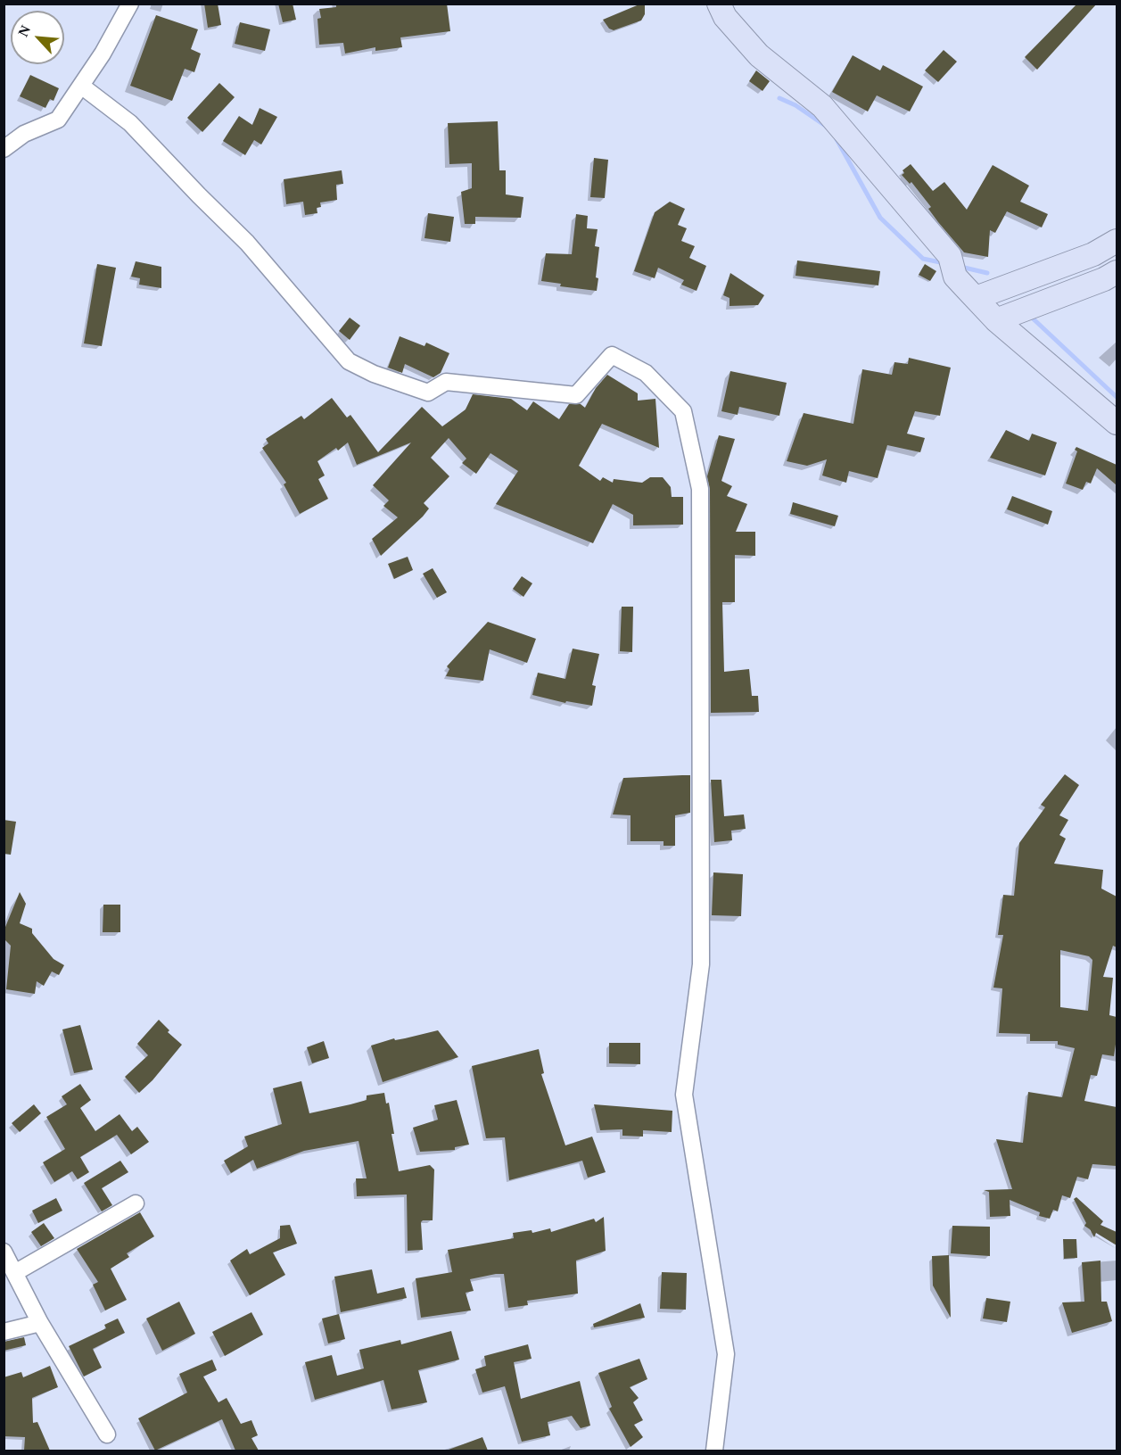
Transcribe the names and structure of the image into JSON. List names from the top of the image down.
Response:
{
  "north": "top left"
}
